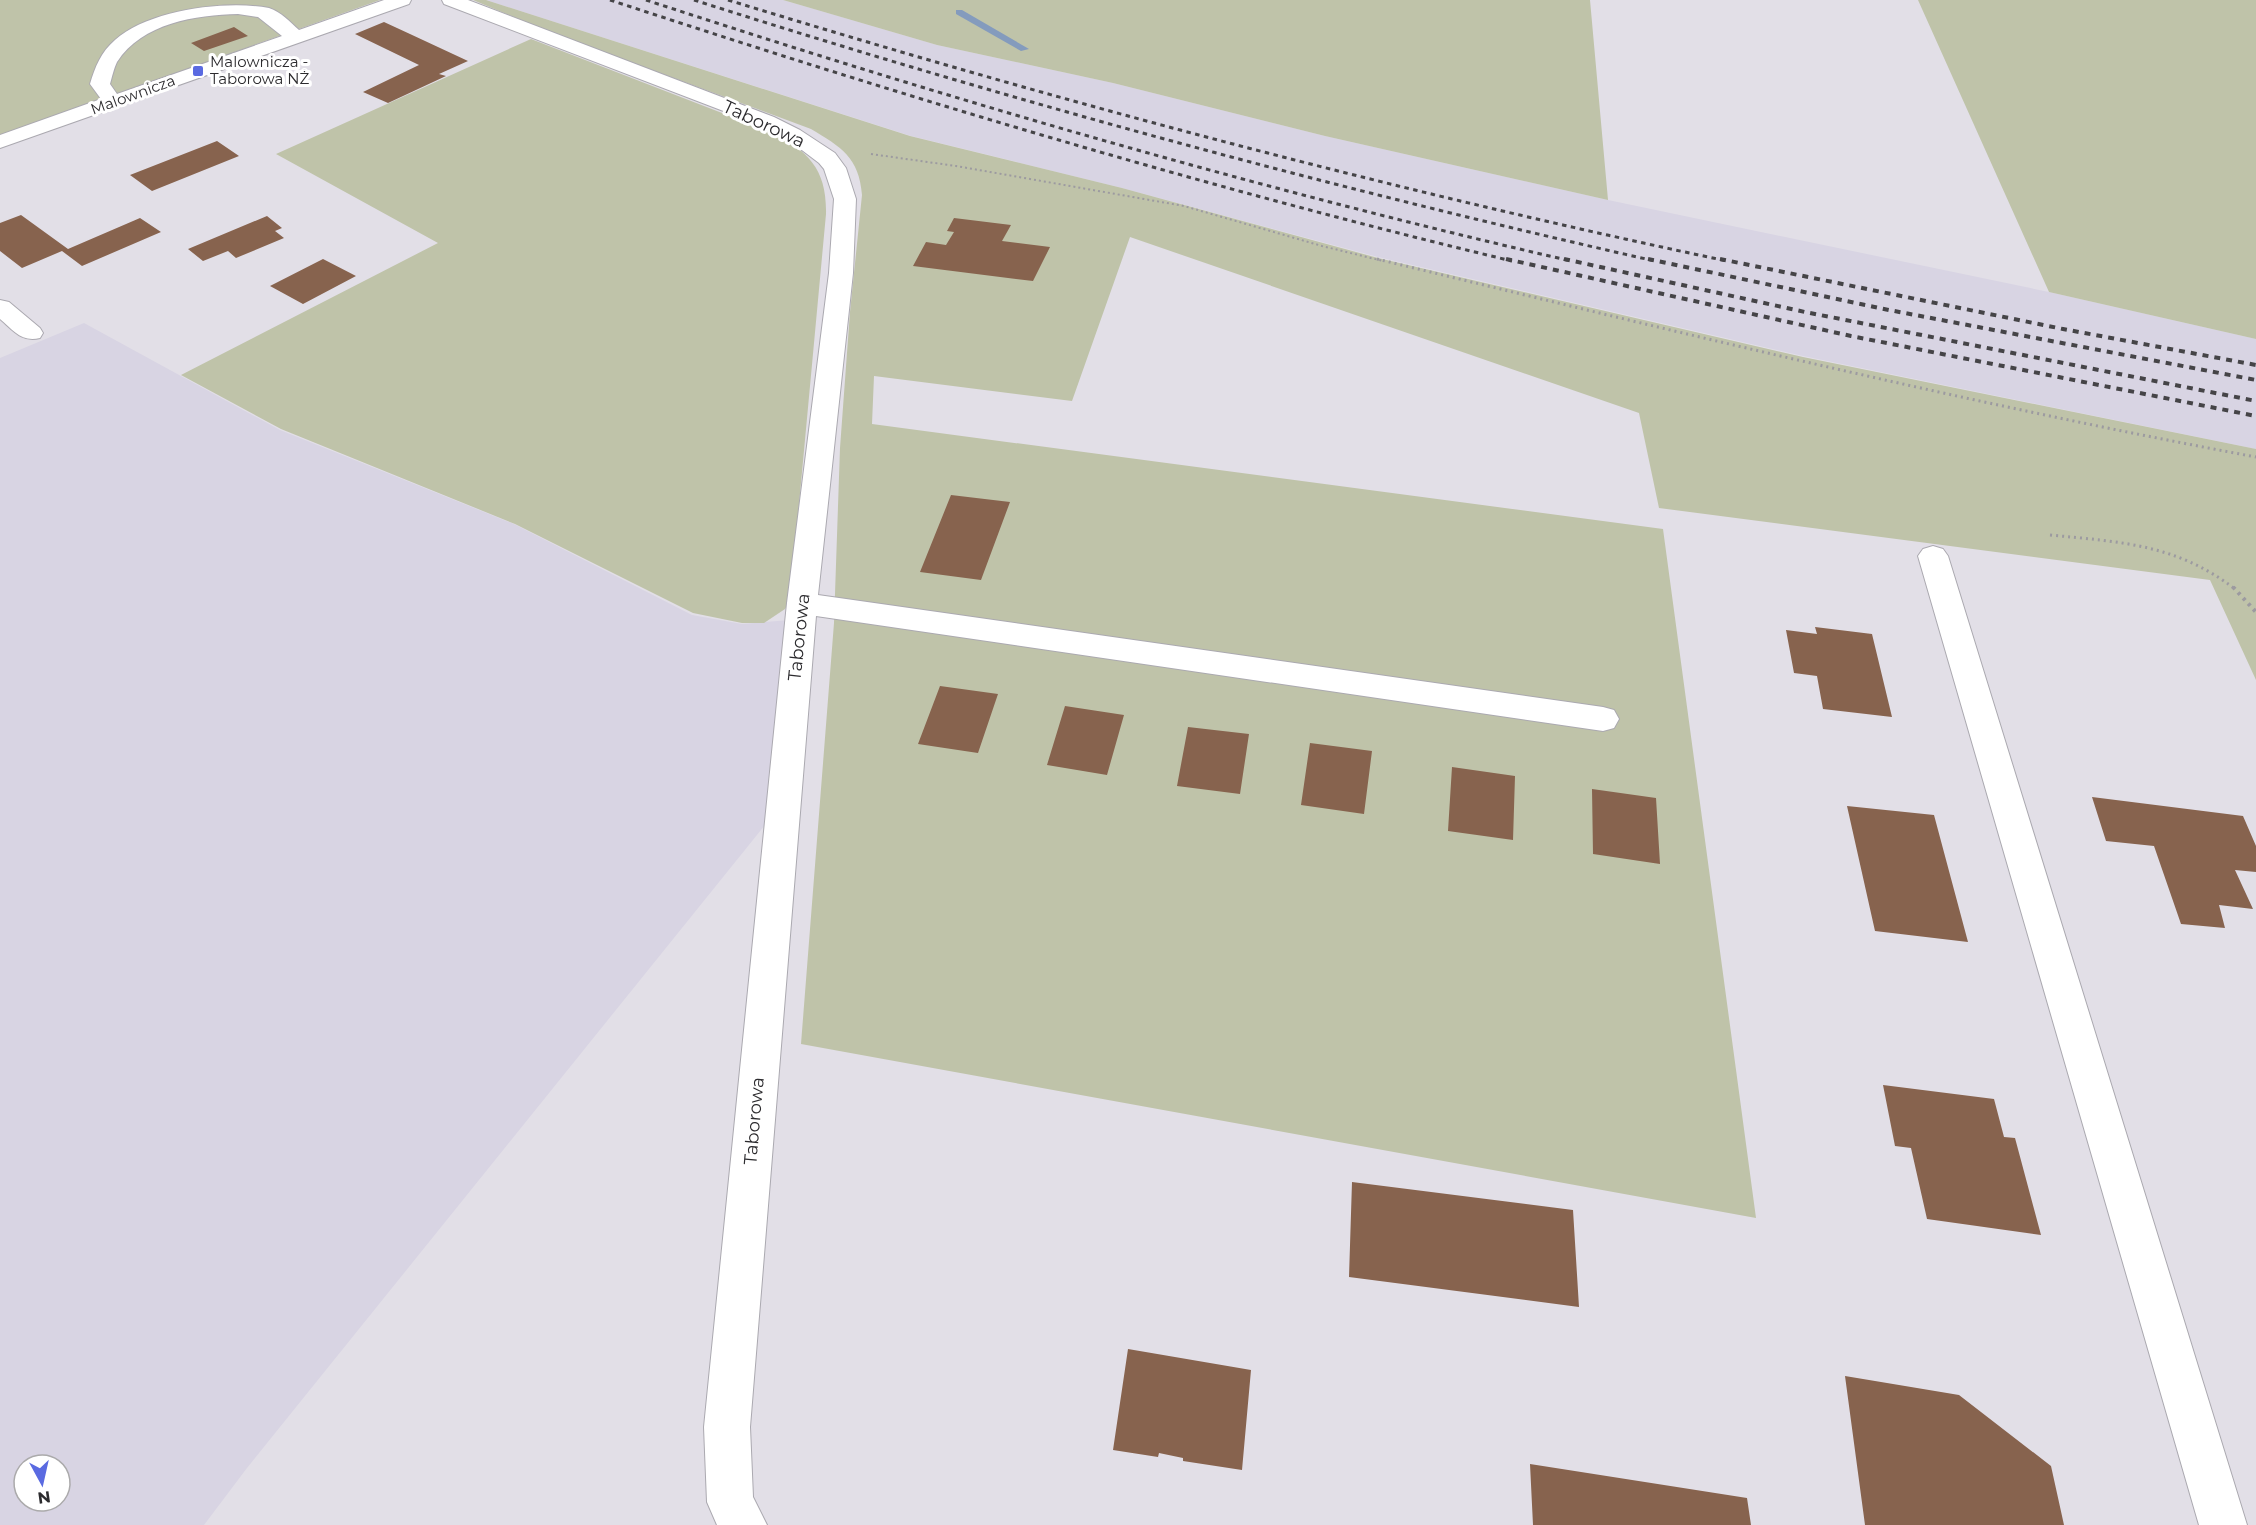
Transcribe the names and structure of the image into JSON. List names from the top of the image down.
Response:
{
  "streets": {
    "street": ["Malownicza", "Taborowa"]
  },
  "places": {
    "transit": ["Malownicza - Taborowa NŻ"]
  },
  "north": "bottom"
}
